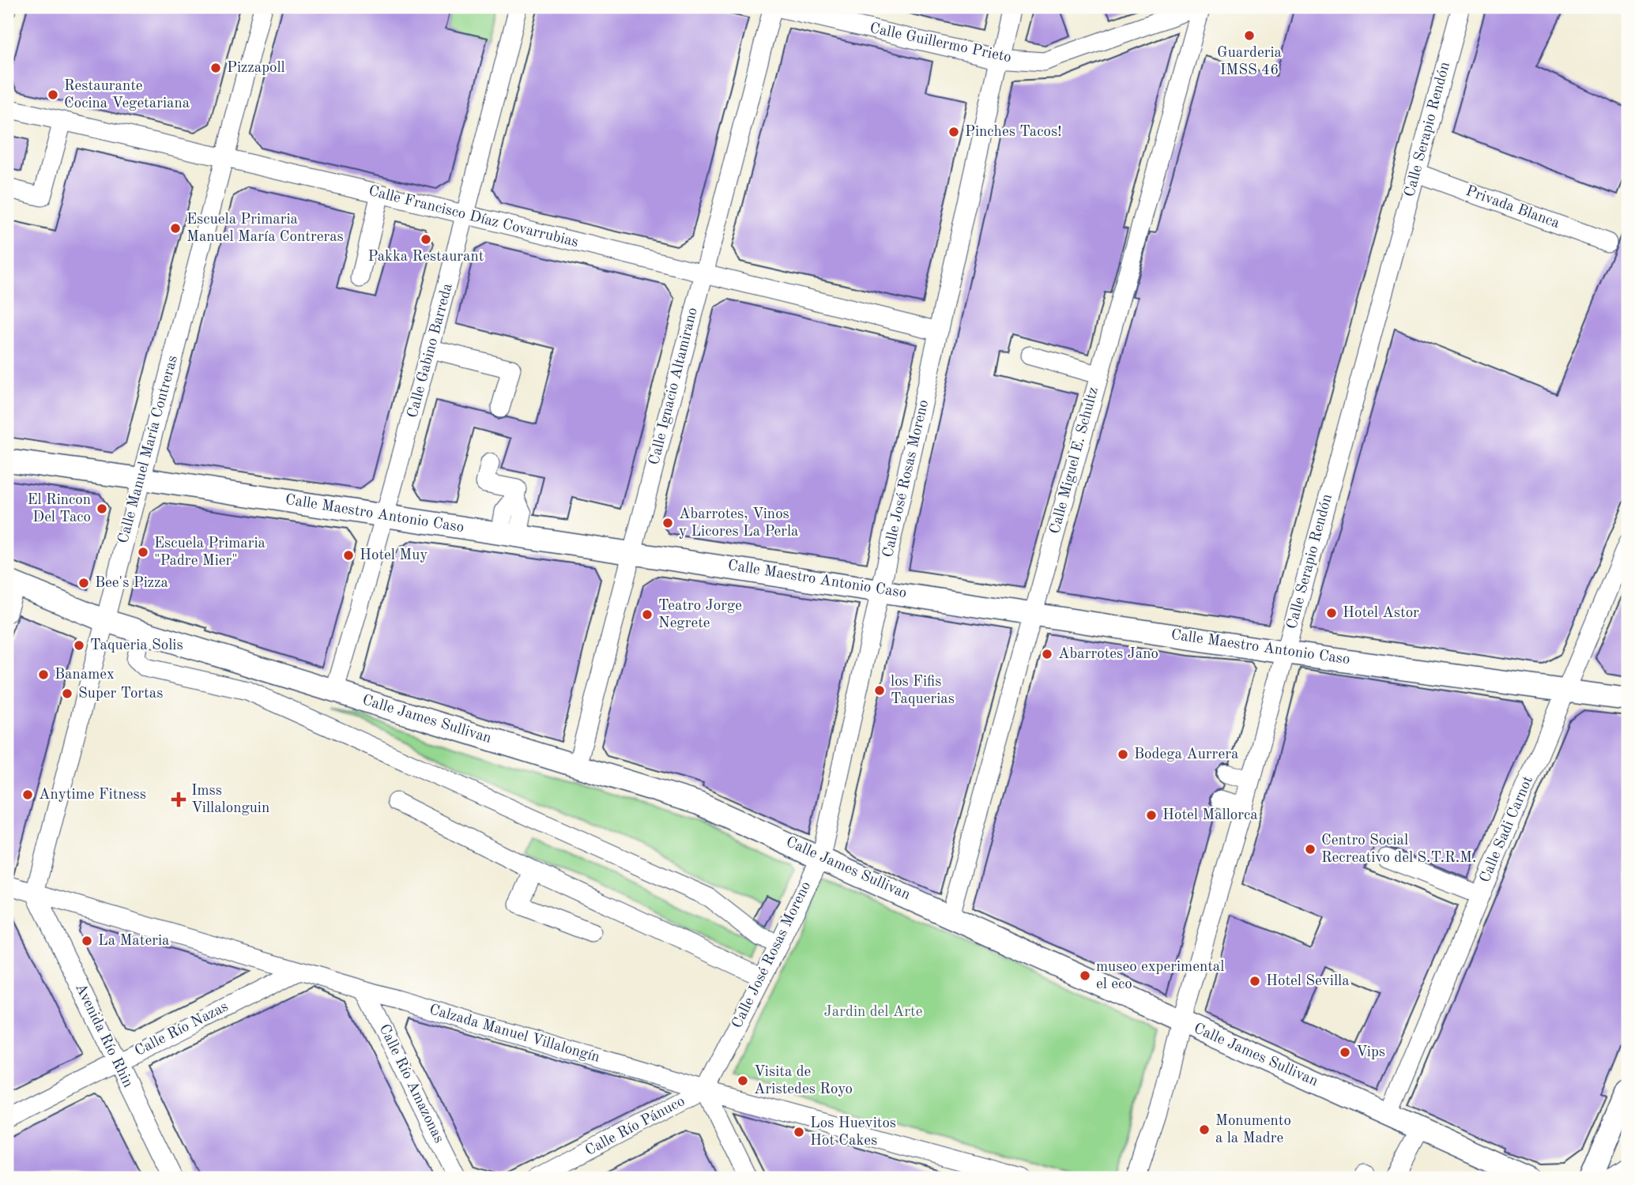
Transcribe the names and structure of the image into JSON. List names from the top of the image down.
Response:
{
  "streets": {
    "main road": ["Calle Maestro Antonio Caso", "Calle James Sullivan"],
    "street": [
      "Calle Guillermo Prieto",
      "Calle Serapio Rendón",
      "Privada Blanca",
      "Calle Francisco Díaz Covarrubias",
      "Calle Gabino Barreda",
      "Calle Ignacio Altamirano",
      "Calle Manuel María Contreras",
      "Calle Miguel E. Schultz",
      "Calle José Rosas Moreno",
      "Calle Sadi Carnot",
      "Calle Río Nazas",
      "Calzada Manuel Villalongín",
      "Avenida Río Rhin",
      "Calle Río Amazonas",
      "Calle Río Pánuco"
    ]
  },
  "crossings": [
    ["Calle Guillermo Prieto", "Calle Ignacio Altamirano"],
    ["Calle Guillermo Prieto", "Calle Miguel E. Schultz"],
    ["Calle Guillermo Prieto", "Calle José Rosas Moreno"],
    ["Calle Serapio Rendón", "Privada Blanca"],
    ["Calle Serapio Rendón", "Calle Maestro Antonio Caso"],
    ["Calle Serapio Rendón", "Calle James Sullivan"],
    ["Calle Francisco Díaz Covarrubias", "Calle Gabino Barreda"],
    ["Calle Francisco Díaz Covarrubias", "Calle Ignacio Altamirano"],
    ["Calle Francisco Díaz Covarrubias", "Calle Manuel María Contreras"],
    ["Calle Francisco Díaz Covarrubias", "Calle José Rosas Moreno"],
    ["Calle Gabino Barreda", "Calle Maestro Antonio Caso"],
    ["Calle Gabino Barreda", "Calle James Sullivan"],
    ["Calle Ignacio Altamirano", "Calle Maestro Antonio Caso"],
    ["Calle Ignacio Altamirano", "Calle James Sullivan"],
    ["Calle Manuel María Contreras", "Calle Maestro Antonio Caso"],
    ["Calle Manuel María Contreras", "Calle James Sullivan"],
    ["Calle Manuel María Contreras", "Calzada Manuel Villalongín"],
    ["Calle Manuel María Contreras", "Avenida Río Rhin"],
    ["Calle Miguel E. Schultz", "Calle Maestro Antonio Caso"],
    ["Calle Miguel E. Schultz", "Calle James Sullivan"],
    ["Calle José Rosas Moreno", "Calle Maestro Antonio Caso"],
    ["Calle José Rosas Moreno", "Calle James Sullivan"],
    ["Calle José Rosas Moreno", "Calzada Manuel Villalongín"],
    ["Calle José Rosas Moreno", "Calle Río Pánuco"],
    ["Calle Maestro Antonio Caso", "Calle Sadi Carnot"],
    ["Calle James Sullivan", "Calle Sadi Carnot"],
    ["Calle Río Nazas", "Calzada Manuel Villalongín"],
    ["Calle Río Nazas", "Avenida Río Rhin"],
    ["Calzada Manuel Villalongín", "Avenida Río Rhin"],
    ["Calzada Manuel Villalongín", "Calle Río Amazonas"],
    ["Calzada Manuel Villalongín", "Calle Río Pánuco"]
  ],
  "parks": ["Jardin del Arte"],
  "places": {
    "other": [
      "Guarderia IMSS 46",
      "Pizzapoll",
      "Restaurante Cocina Vegetariana",
      "Pinches Tacos!",
      "Escuela Primaria Manuel María Contreras",
      "Pakka Restaurant",
      "El Rincon Del Taco",
      "Abarrotes, Vinos y Licores La Perla",
      "Escuela Primaria \"Padre Mier\"",
      "Hotel Muy",
      "Bee's Pizza",
      "Hotel Astor",
      "Teatro Jorge Negrete",
      "Taqueria Solis",
      "Abarrotes Jano",
      "Banamex",
      "los Fifis Taquerias",
      "Super Tortas",
      "Bodega Aurrera",
      "Anytime Fitness",
      "Hotel Mallorca",
      "Centro Social Recreativo del S.T.R.M.",
      "La Materia",
      "museo experimental el eco",
      "Hotel Sevilla",
      "Vips",
      "Visita de Aristedes Royo",
      "Monumento a la Madre",
      "Los Huevitos Hot Cakes"
    ],
    "health": ["Imss Villalonguin"]
  }
}
